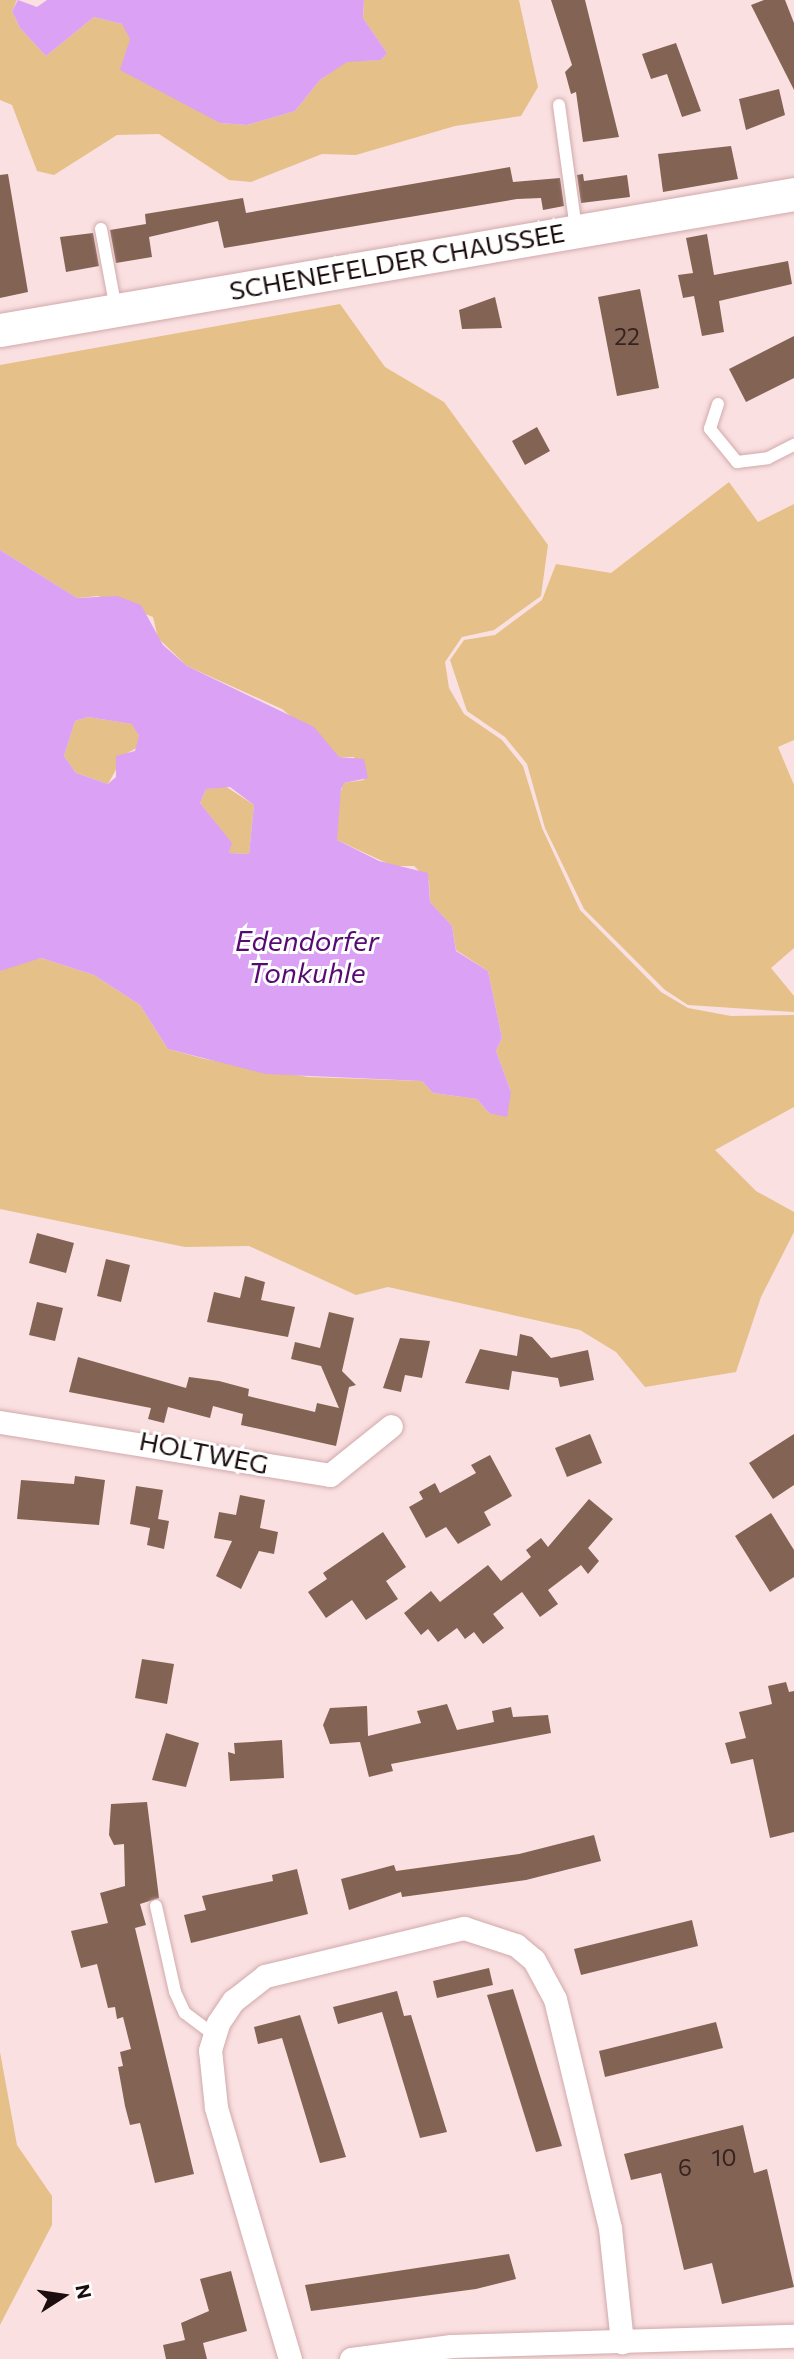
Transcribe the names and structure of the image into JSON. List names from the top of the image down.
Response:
{
  "streets": {
    "street": ["SCHENEFELDER CHAUSSEE", "HOLTWEG"]
  },
  "water": ["Edendorfer Tonkuhle"],
  "house_numbers": ["22", "10", "6"],
  "north": "right"
}
